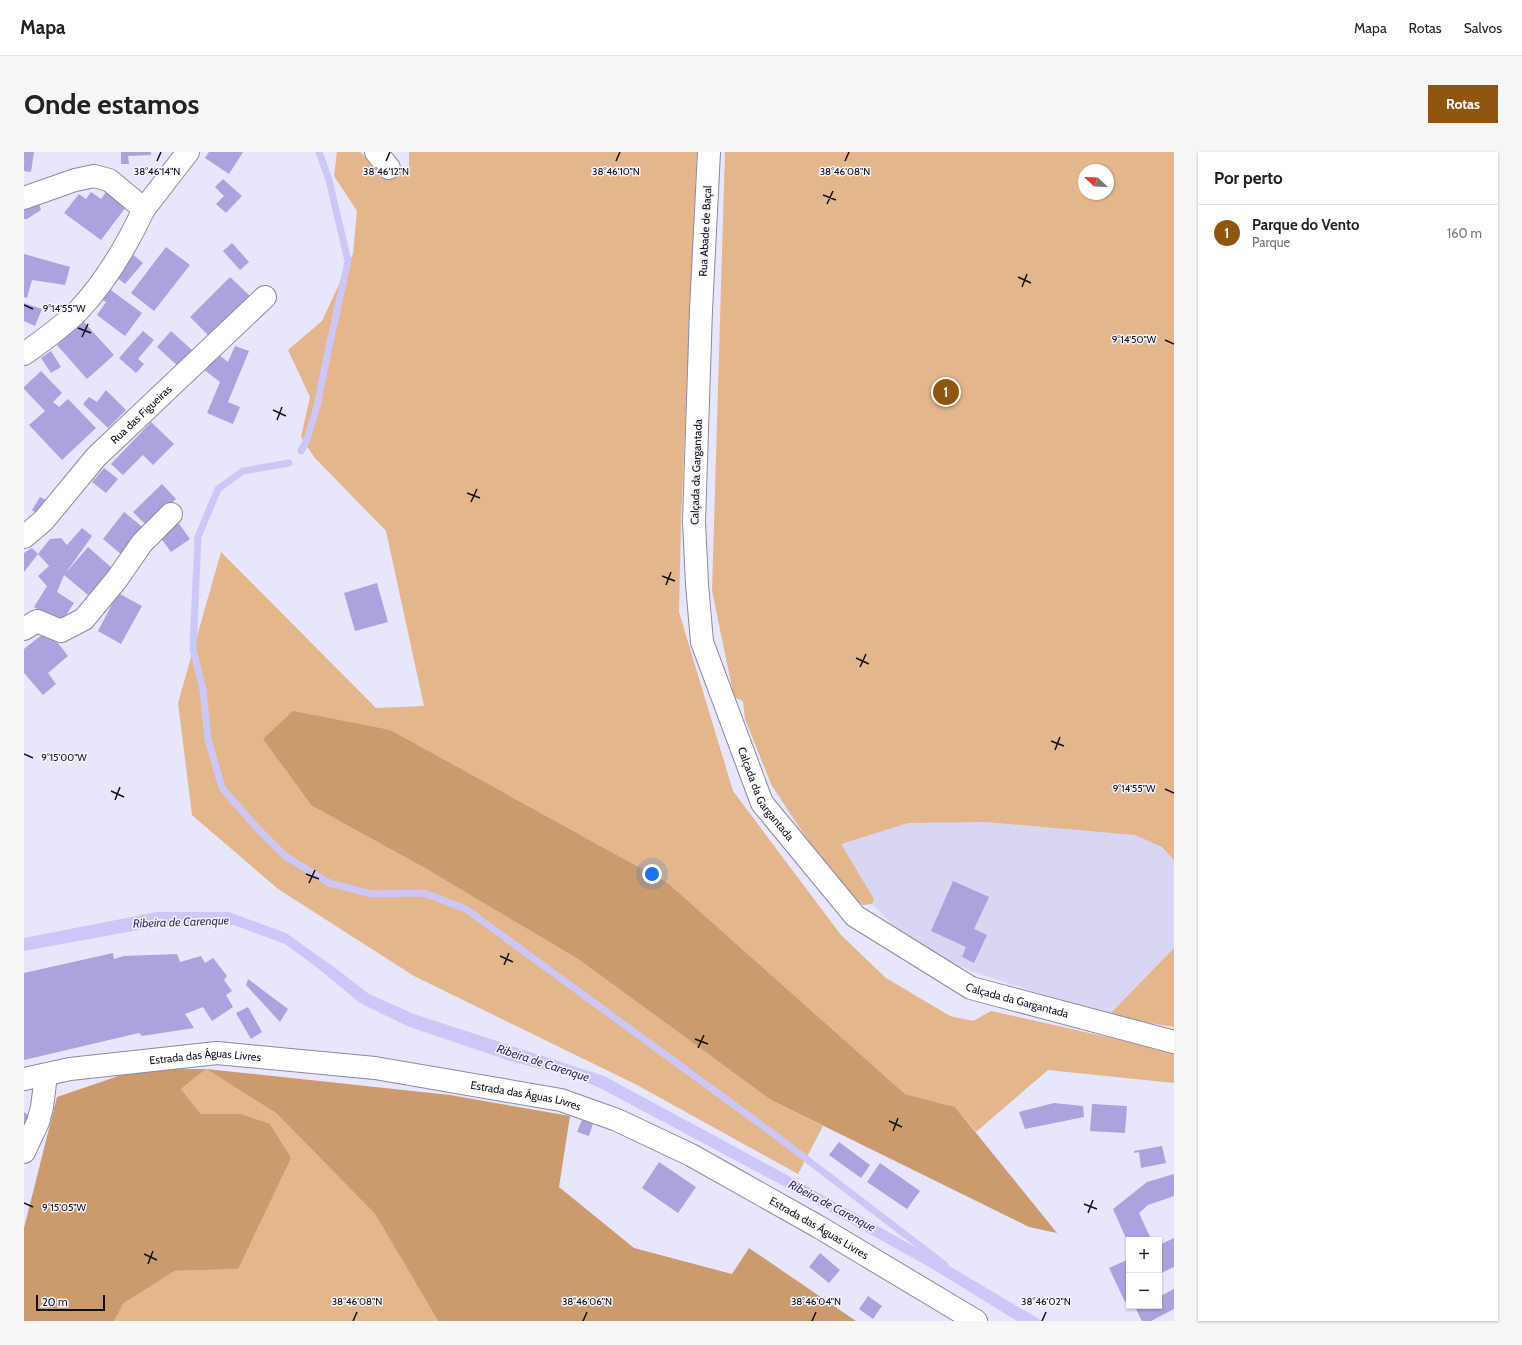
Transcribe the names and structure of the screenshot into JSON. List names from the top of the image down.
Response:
{
  "streets": {
    "street": [
      "Rua Abade de Baçal",
      "Rua das Figueiras",
      "Calçada da Gargantada",
      "Estrada das Águas Livres"
    ]
  },
  "crossings": [
    ["Rua Abade de Baçal", "Calçada da Gargantada"]
  ],
  "water": ["Ribeira de Carenque"],
  "scale_bar": "20 m",
  "north": "top left",
  "page": {
    "header": "Mapa",
    "nav": ["Mapa", "Rotas", "Salvos"],
    "buttons": "Rotas",
    "title": "Onde estamos",
    "heading": "Por perto",
    "list": [
      {
        "mark": "1",
        "name": "Parque do Vento",
        "note": "Parque",
        "value": "160 m"
      }
    ],
    "pins": "1",
    "map_buttons": ["+", "−"],
    "scale": "20 m"
  },
  "coordinates": [
    "38°46'12\"N",
    "38°46'14\"N",
    "38°46'10\"N",
    "38°46'08\"N",
    "9°14'55\"W",
    "9°14'50\"W",
    "9°15'00\"W",
    "9°15'05\"W",
    "38°46'06\"N",
    "38°46'04\"N",
    "38°46'02\"N"
  ]
}
